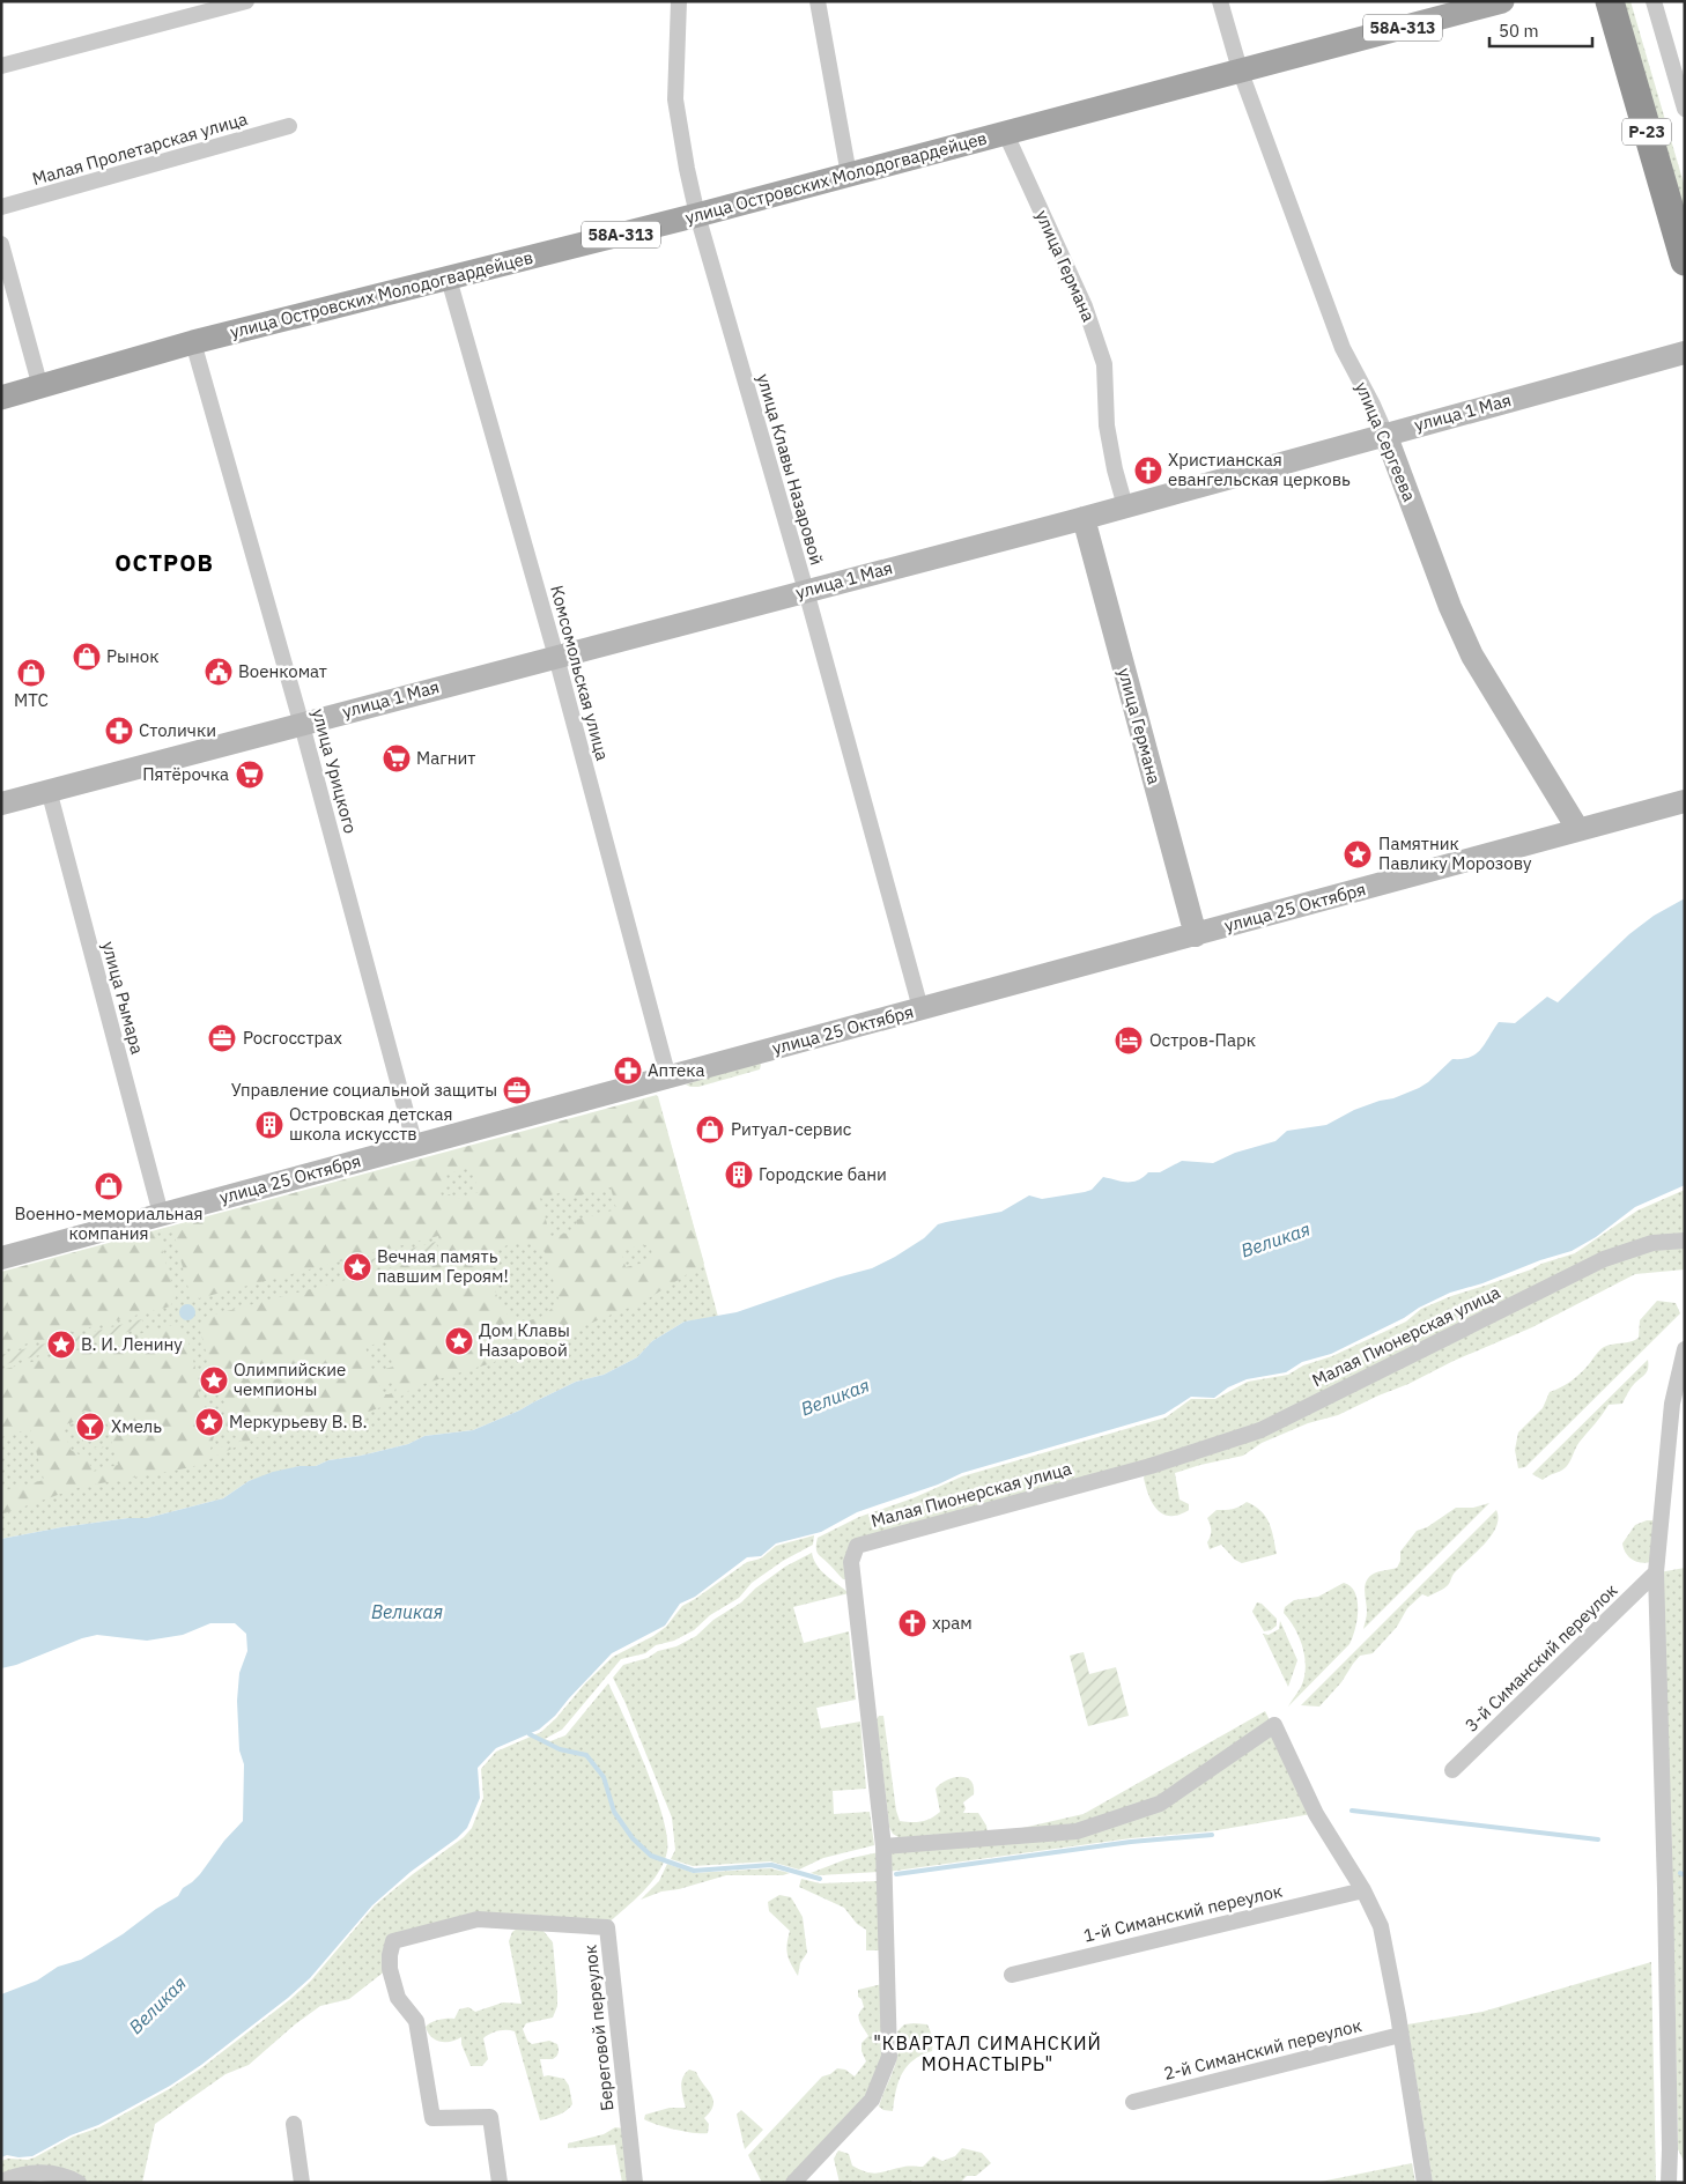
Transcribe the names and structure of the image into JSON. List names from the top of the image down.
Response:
{
  "streets": {
    "highway": ["Р-23"],
    "main road": [
      "58А-313",
      "улица Островских Молодогвардейцев",
      "улица Германа",
      "улица 1 Мая",
      "улица Сергеева",
      "улица 25 Октября"
    ],
    "street": [
      "Малая Пролетарская улица",
      "улица Клавы Назаровой",
      "Комсомольская улица",
      "улица Урицкого",
      "улица Рымара",
      "Малая Пионерская улица",
      "3-й Симанский переулок",
      "1-й Симанский переулок",
      "Береговой переулок",
      "2-й Симанский переулок"
    ]
  },
  "crossings": [
    ["улица Островских Молодогвардейцев", "улица Германа"],
    ["улица Островских Молодогвардейцев", "улица Сергеева"],
    ["улица Островских Молодогвардейцев", "улица Клавы Назаровой"],
    ["улица Островских Молодогвардейцев", "Комсомольская улица"],
    ["улица Островских Молодогвардейцев", "улица Урицкого"],
    ["улица Германа", "улица 1 Мая"],
    ["улица Германа", "улица 25 Октября"],
    ["улица 1 Мая", "улица Сергеева"],
    ["улица 1 Мая", "улица Клавы Назаровой"],
    ["улица 1 Мая", "Комсомольская улица"],
    ["улица 1 Мая", "улица Урицкого"],
    ["улица 1 Мая", "улица Рымара"],
    ["улица Сергеева", "улица 25 Октября"],
    ["улица Клавы Назаровой", "улица 25 Октября"],
    ["Комсомольская улица", "улица 25 Октября"],
    ["улица Урицкого", "улица 25 Октября"],
    ["улица 25 Октября", "улица Рымара"]
  ],
  "districts": ["ОСТРОВ", "\"КВАРТАЛ СИМАНСКИЙ МОНАСТЫРЬ\""],
  "water": ["Великая"],
  "places": {
    "church": ["Христианская евангельская церковь", "храм"],
    "shop": [
      "Рынок",
      "МТС",
      "Ритуал-сервис",
      "Военно-мемориальная компания"
    ],
    "public building": ["Военкомат"],
    "pharmacy": ["Столички", "Аптека"],
    "supermarket": ["Магнит", "Пятёрочка"],
    "place": [
      "Памятник Павлику Морозову",
      "Вечная память павшим Героям!",
      "Дом Клавы Назаровой",
      "В. И. Ленину",
      "Олимпийские чемпионы",
      "Меркурьеву В. В."
    ],
    "office": ["Росгосстрах", "Управление социальной защиты"],
    "hotel": ["Остров-Парк"],
    "building": ["Островская детская школа искусств", "Городские бани"],
    "bar": ["Хмель"]
  },
  "scale_bar": "50 m"
}
